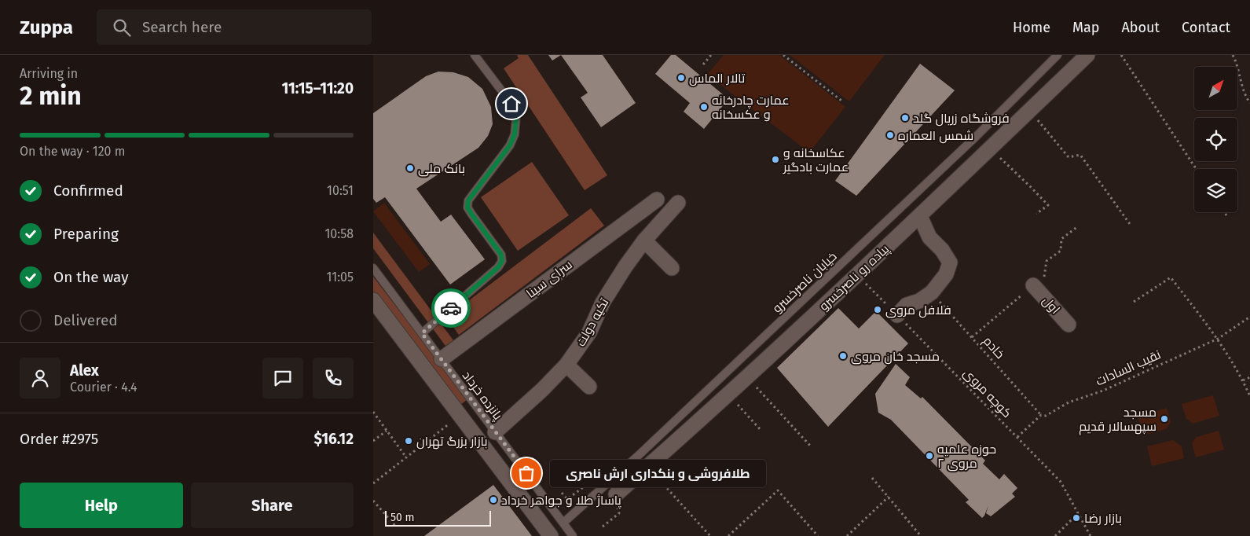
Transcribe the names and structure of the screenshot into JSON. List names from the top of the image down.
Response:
{
  "streets": {
    "street": [
      "پیاده رو ناصرخسرو",
      "سرای سینا",
      "اول",
      "تکیه دولت"
    ],
    "lane": ["خیابان ناصرخسرو", "پانزده خرداد"],
    "path": ["خادم", "نقیب السادات", "کوچه مروی"]
  },
  "crossings": [
    ["پیاده رو ناصرخسرو", "کوچه مروی"],
    ["سرای سینا", "پانزده خرداد"],
    ["خیابان ناصرخسرو", "پانزده خرداد"],
    ["تکیه دولت", "پانزده خرداد"],
    ["خادم", "نقیب السادات"],
    ["نقیب السادات", "کوچه مروی"]
  ],
  "places": [
    "تالار الماس",
    "عمارت چادرخانه و عکسخانه",
    "فروشگاه زریال گلد",
    "شمس العماره",
    "عکاسخانه و عمارت بادگیر",
    "بانک ملی",
    "فلافل مروی",
    "مسجد خان مروی",
    "مسجد سپهسالار قدیم",
    "بازار بزرگ تهران",
    "حوزه علمیه مروی ۲",
    "طلافروشی و بنکداری ارش ناصری",
    "پاساژ طلا و جواهر خرداد",
    "بازار رضا"
  ],
  "scale_bar": "50 m",
  "north": "top right",
  "page": {
    "header": "Zuppa",
    "search": "Search here",
    "nav": [
      "Home",
      "Map",
      "About",
      "Contact"
    ],
    "heading": ["2 min", "Arriving in", "11:15–11:20"],
    "panel": [
      "Alex",
      "Courier · 4.4",
      "Order #2975",
      "$16.12"
    ],
    "bar": "On the way · 120 m",
    "list": [
      ["Confirmed", "10:51"],
      ["Preparing", "10:58"],
      ["On the way", "11:05"],
      "Delivered"
    ],
    "bubble": "طلافروشی و بنکداری ارش ناصری",
    "buttons": ["Help", "Share"],
    "scale": "50 m"
  }
}
